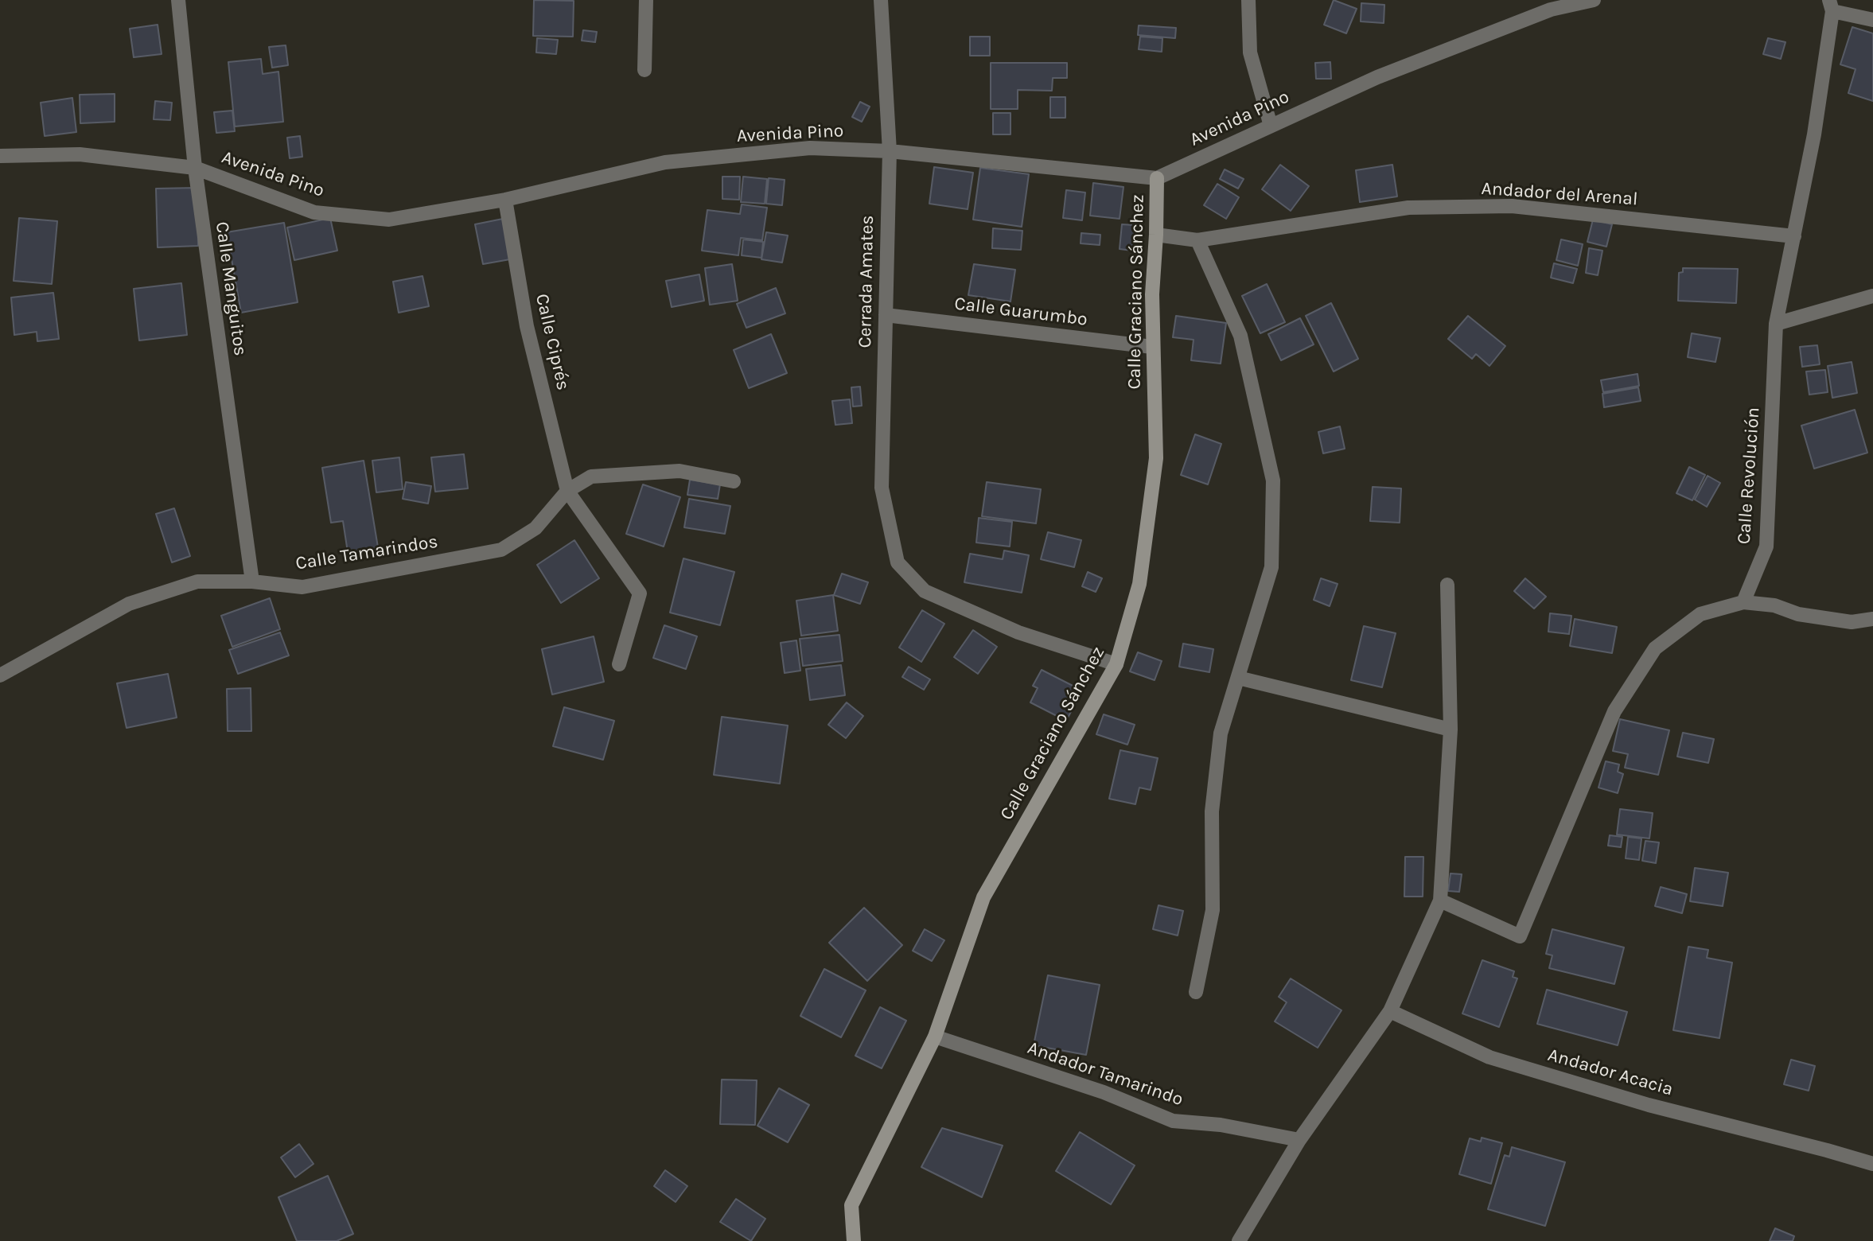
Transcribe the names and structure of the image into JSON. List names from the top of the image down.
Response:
{
  "streets": {
    "street": [
      "Avenida Pino",
      "Andador del Arenal",
      "Cerrada Amates",
      "Calle Manguitos",
      "Calle Graciano Sánchez",
      "Calle Guarumbo",
      "Calle Ciprés",
      "Calle Revolución",
      "Calle Tamarindos",
      "Andador Acacia",
      "Andador Tamarindo"
    ]
  },
  "crossings": [
    ["Avenida Pino", "Cerrada Amates"],
    ["Avenida Pino", "Calle Manguitos"],
    ["Avenida Pino", "Calle Graciano Sánchez"],
    ["Avenida Pino", "Calle Ciprés"],
    ["Andador del Arenal", "Calle Graciano Sánchez"],
    ["Andador del Arenal", "Calle Revolución"],
    ["Cerrada Amates", "Calle Graciano Sánchez"],
    ["Cerrada Amates", "Calle Guarumbo"],
    ["Calle Manguitos", "Calle Tamarindos"],
    ["Calle Graciano Sánchez", "Calle Guarumbo"],
    ["Calle Graciano Sánchez", "Andador Tamarindo"],
    ["Calle Ciprés", "Calle Tamarindos"]
  ]
}
